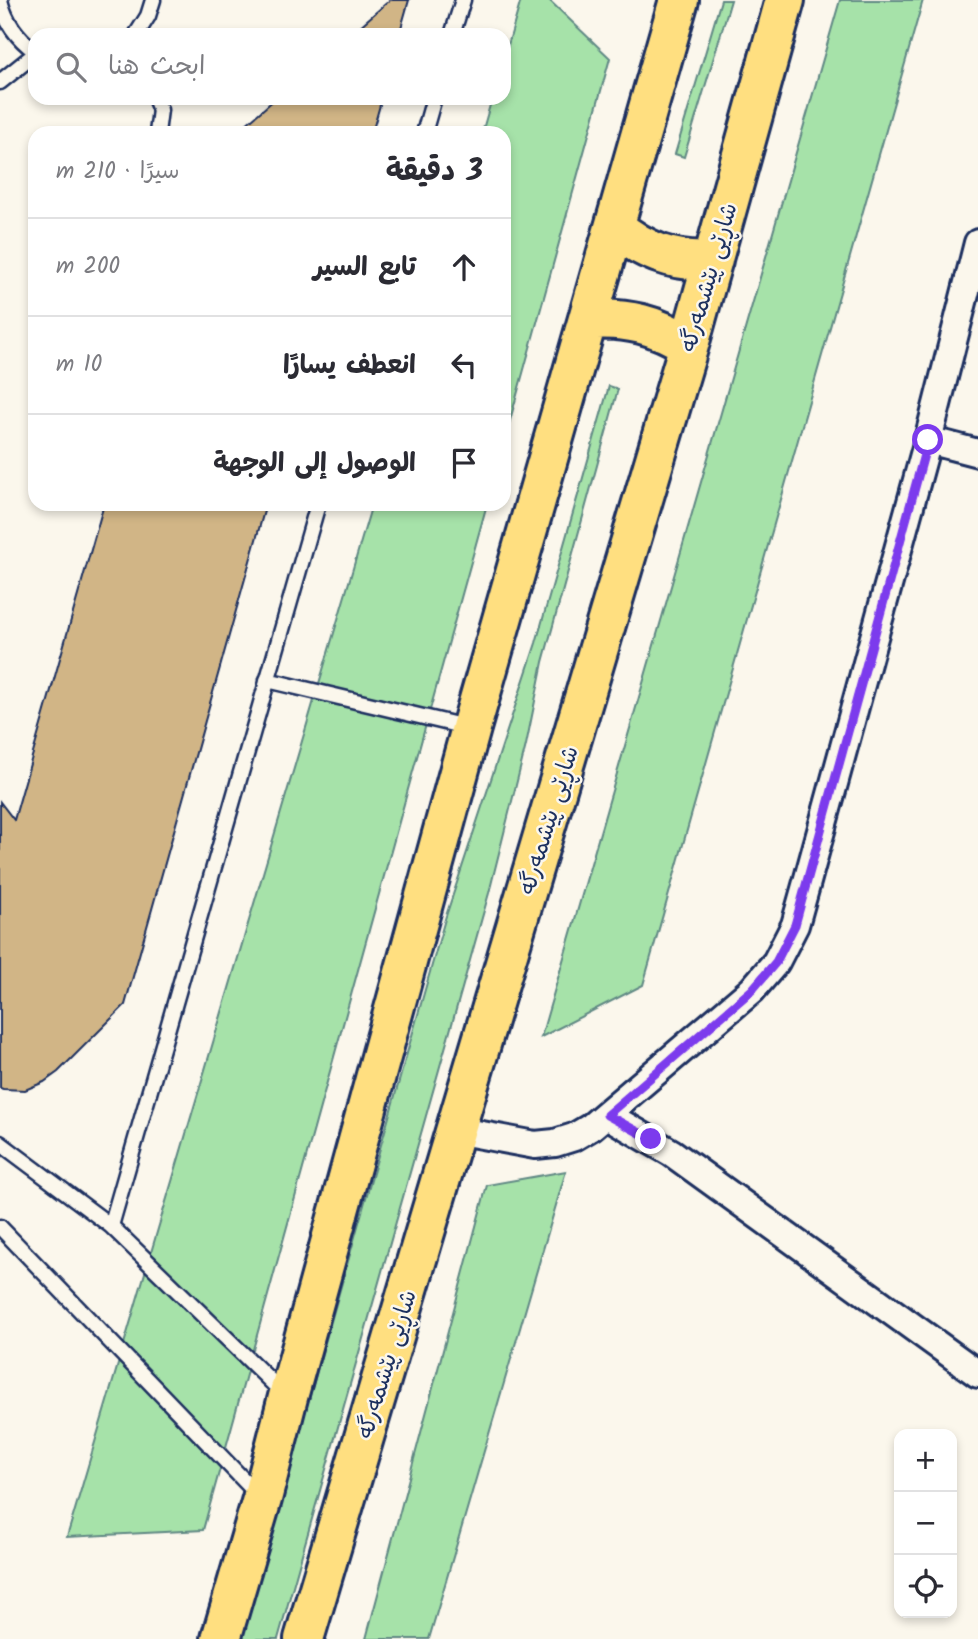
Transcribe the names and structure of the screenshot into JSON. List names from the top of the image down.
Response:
{
  "streets": {
    "highway": ["شاڕێی پێشمەرگە"]
  },
  "page": {
    "search": "ابحث هنا",
    "heading": ["3 دقيقة", "سيرًا · 210 m"],
    "list": [
      ["تابع السير", "200 m"],
      ["انعطف يسارًا", "10 m"],
      "الوصول إلى الوجهة"
    ],
    "map_buttons": ["+", "−"]
  }
}
